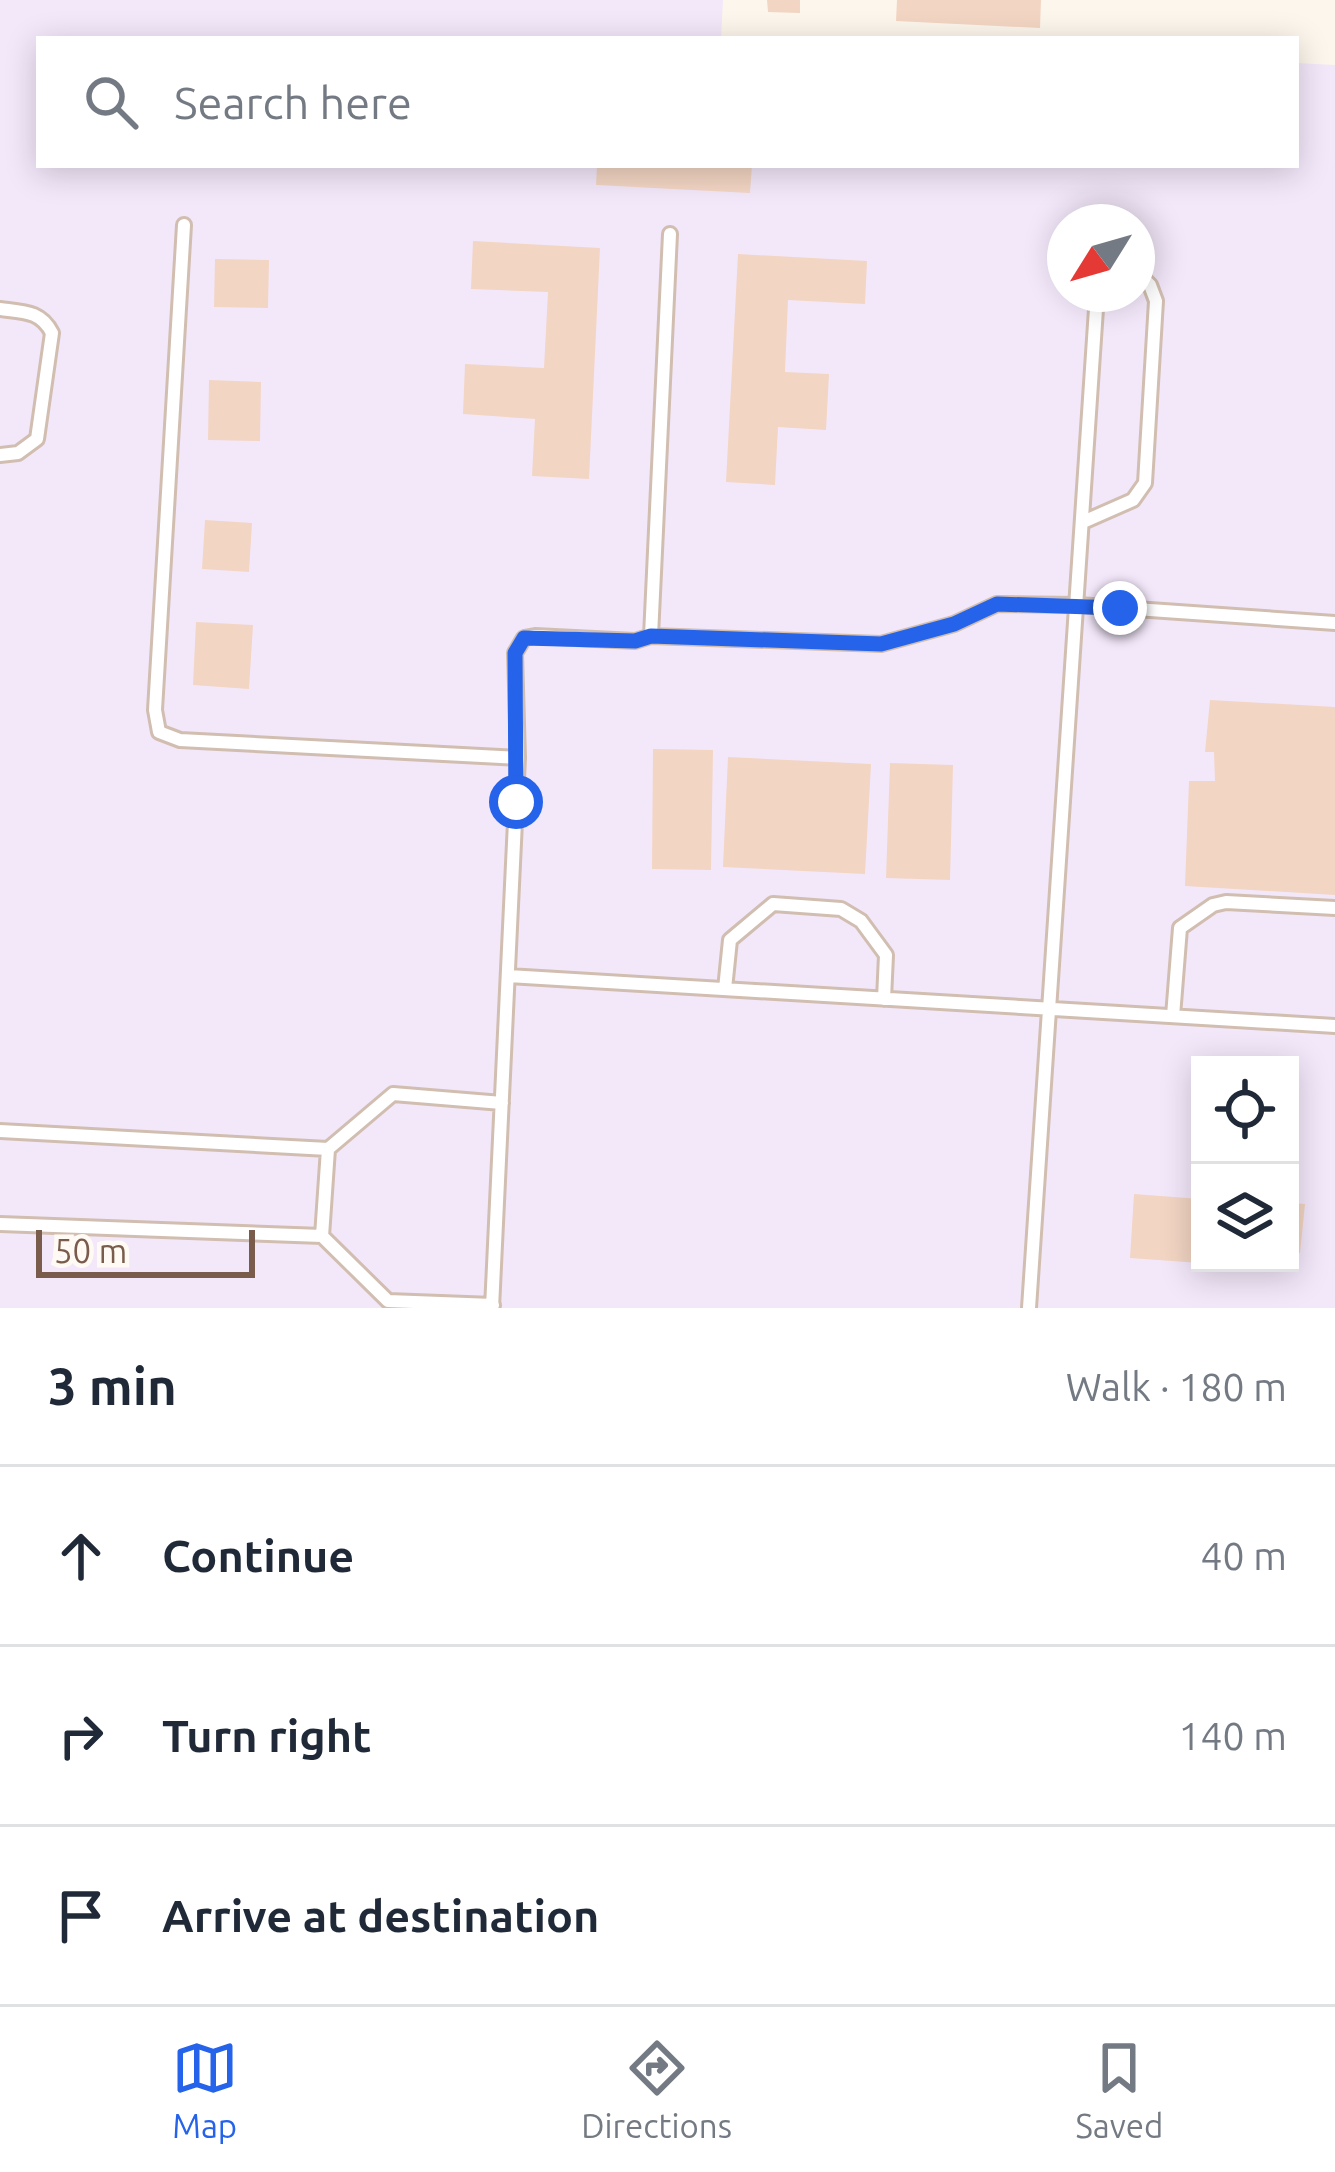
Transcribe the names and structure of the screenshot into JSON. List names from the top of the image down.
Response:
{
  "scale_bar": "50 m",
  "north": "bottom left",
  "page": {
    "search": "Search here",
    "scale": "50 m",
    "heading": ["3 min", "Walk · 180 m"],
    "list": [
      ["Continue", "40 m"],
      ["Turn right", "140 m"],
      "Arrive at destination"
    ],
    "nav": ["Map", "Directions", "Saved"]
  }
}
